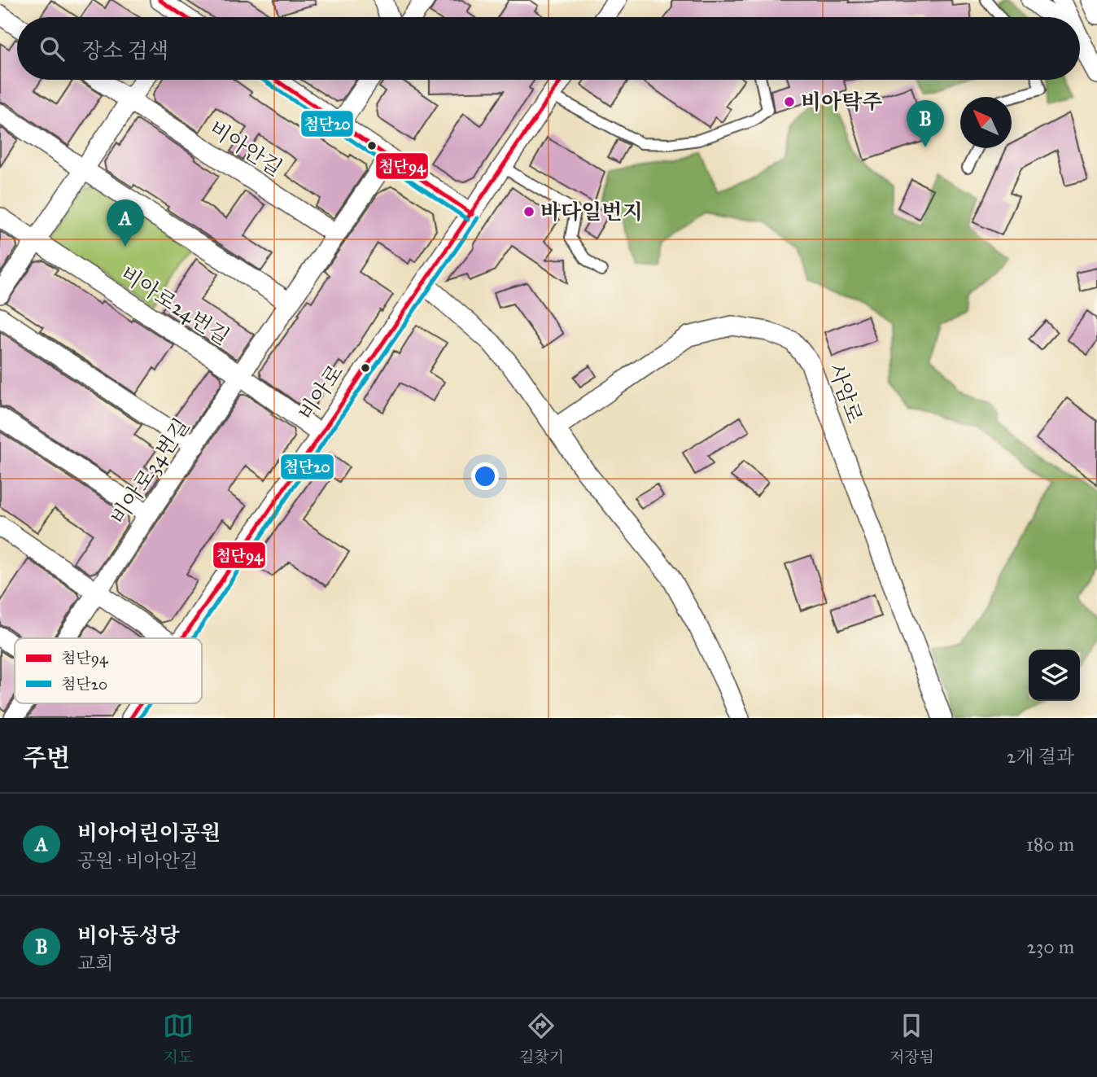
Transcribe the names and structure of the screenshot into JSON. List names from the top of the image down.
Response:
{
  "streets": {
    "street": [
      "비아안길",
      "비아로24번길",
      "비아로",
      "사암로",
      "비아로34번길"
    ]
  },
  "crossings": [
    ["비아안길", "비아로24번길"],
    ["비아로24번길", "비아로"],
    ["비아로24번길", "비아로34번길"]
  ],
  "places": ["비아탁주", "바다일번지"],
  "lines": ["transit line 첨단94", "transit line 첨단20"],
  "legend": ["첨단94", "첨단20"],
  "north": "top left",
  "page": {
    "search": "장소 검색",
    "pins": ["B", "A"],
    "heading": ["주변", "2개 결과"],
    "list": [
      {
        "mark": "A",
        "name": "비아어린이공원",
        "note": "공원 · 비아안길",
        "value": "180 m"
      },
      {
        "mark": "B",
        "name": "비아동성당",
        "note": "교회",
        "value": "230 m"
      }
    ],
    "nav": ["지도", "길찾기", "저장됨"]
  }
}
